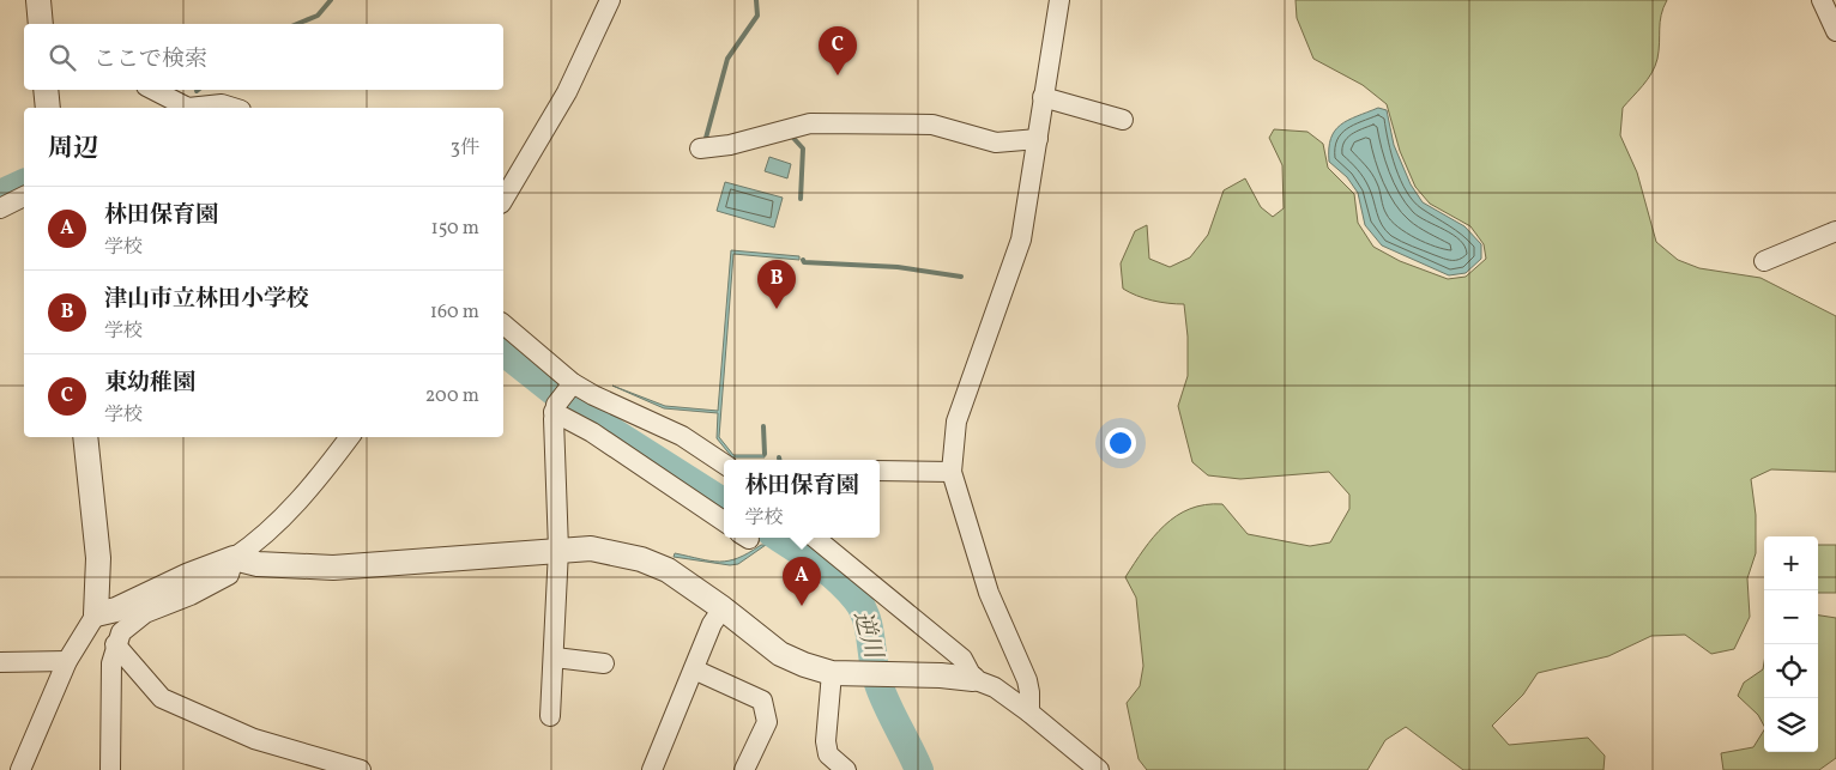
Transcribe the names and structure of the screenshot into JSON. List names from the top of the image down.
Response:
{
  "water": ["逆川"],
  "page": {
    "search": "ここで検索",
    "pins": ["C", "B", "A"],
    "heading": ["周辺", "3件"],
    "list": [
      {
        "mark": "A",
        "name": "林田保育園",
        "note": "学校",
        "value": "150 m"
      },
      {
        "mark": "B",
        "name": "津山市立林田小学校",
        "note": "学校",
        "value": "160 m"
      },
      {
        "mark": "C",
        "name": "東幼稚園",
        "note": "学校",
        "value": "200 m"
      }
    ],
    "popup": ["林田保育園", "学校"],
    "map_buttons": ["+", "−"]
  }
}
